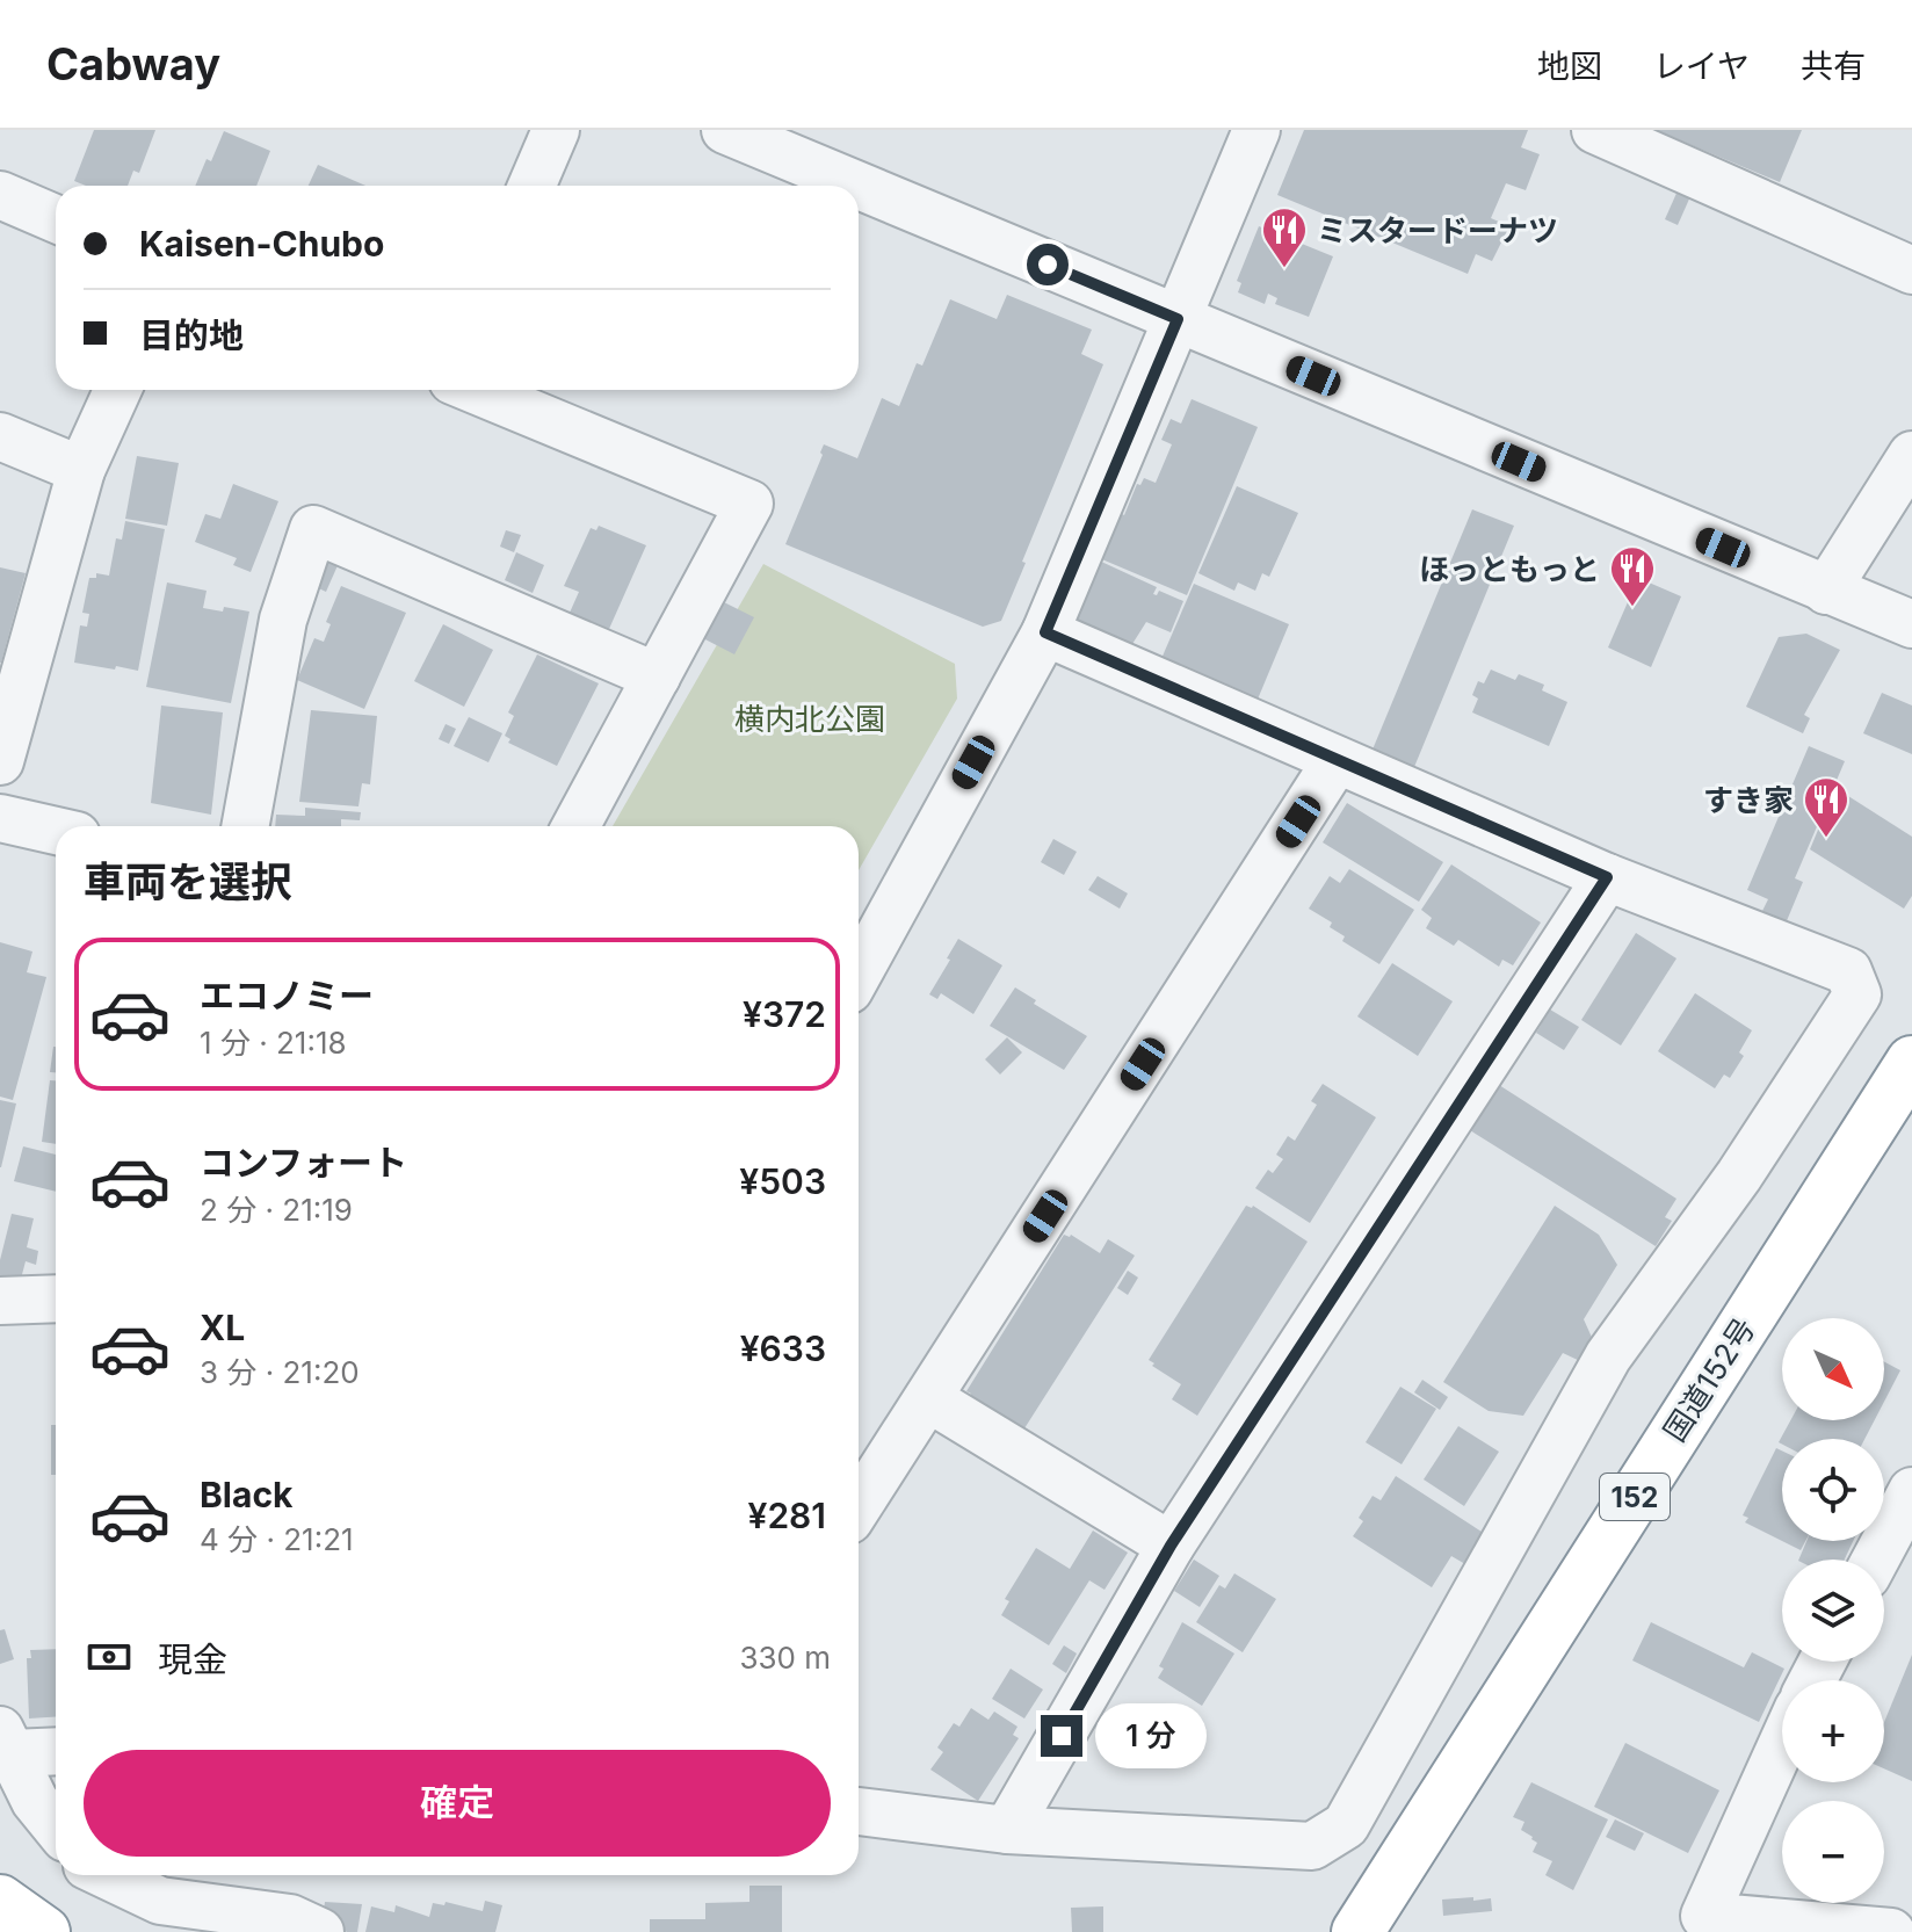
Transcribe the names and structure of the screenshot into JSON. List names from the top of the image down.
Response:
{
  "streets": {
    "highway": ["国道152号", "152"]
  },
  "parks": ["横内北公園"],
  "places": {
    "restaurant": ["ミスタードーナツ", "ほっともっと", "すき家"]
  },
  "north": "bottom right",
  "page": {
    "header": "Cabway",
    "nav": ["地図", "レイヤ", "共有"],
    "banner": ["Kaisen-Chubo", "目的地"],
    "heading": "車両を選択",
    "list": [
      {
        "name": "エコノミー",
        "note": "1 分 · 21:18",
        "value": "¥372"
      },
      {
        "name": "コンフォート",
        "note": "2 分 · 21:19",
        "value": "¥503"
      },
      {
        "name": "XL",
        "note": "3 分 · 21:20",
        "value": "¥633"
      },
      {
        "name": "Black",
        "note": "4 分 · 21:21",
        "value": "¥281"
      }
    ],
    "map_buttons": ["+", "−"],
    "pay": ["現金", "330 m"],
    "bubble": "1 分",
    "buttons": "確定"
  }
}
